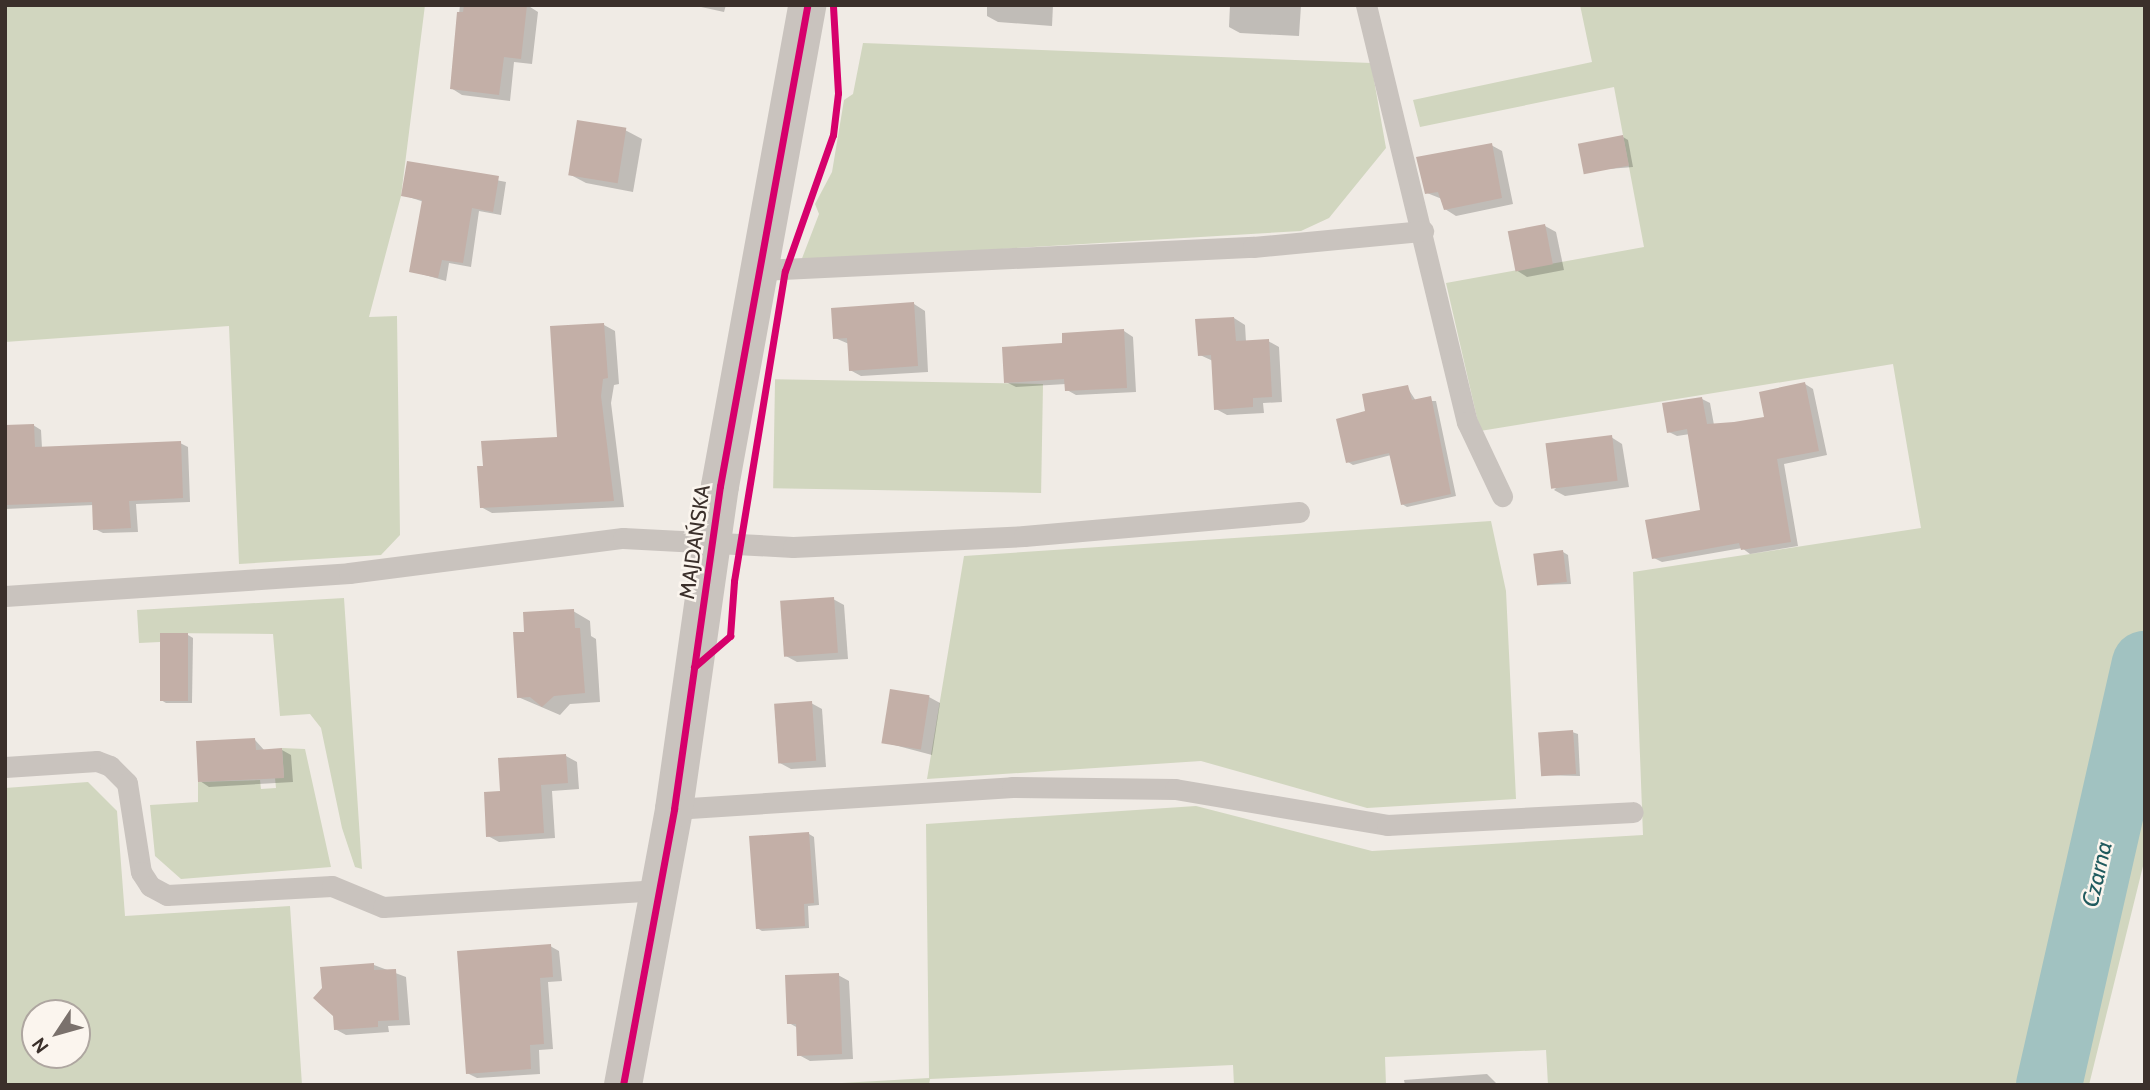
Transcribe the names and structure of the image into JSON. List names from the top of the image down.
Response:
{
  "streets": {
    "street": ["MAJDAŃSKA"]
  },
  "water": ["Czarna"],
  "north": "bottom left"
}
